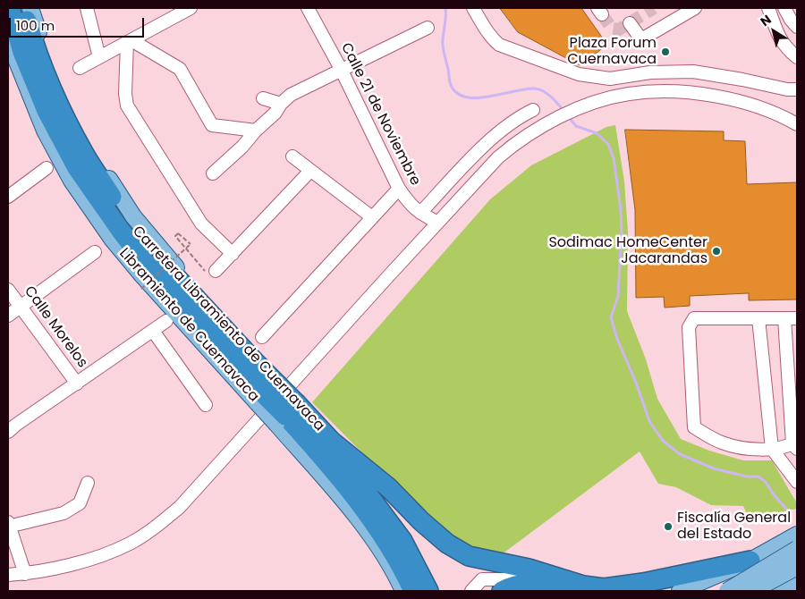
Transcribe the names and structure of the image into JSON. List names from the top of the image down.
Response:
{
  "streets": {
    "highway": ["Carretera Libramiento de Cuernavaca"],
    "main road": ["Libramiento de Cuernavaca"],
    "street": ["Calle 21 de Noviembre", "Calle Morelos"]
  },
  "crossings": [
    ["Libramiento de Cuernavaca", "Carretera Libramiento de Cuernavaca"]
  ],
  "places": ["Plaza Forum Cuernavaca", "Sodimac HomeCenter Jacarandas", "Fiscalía General del Estado"],
  "scale_bar": "100 m",
  "north": "top left"
}
